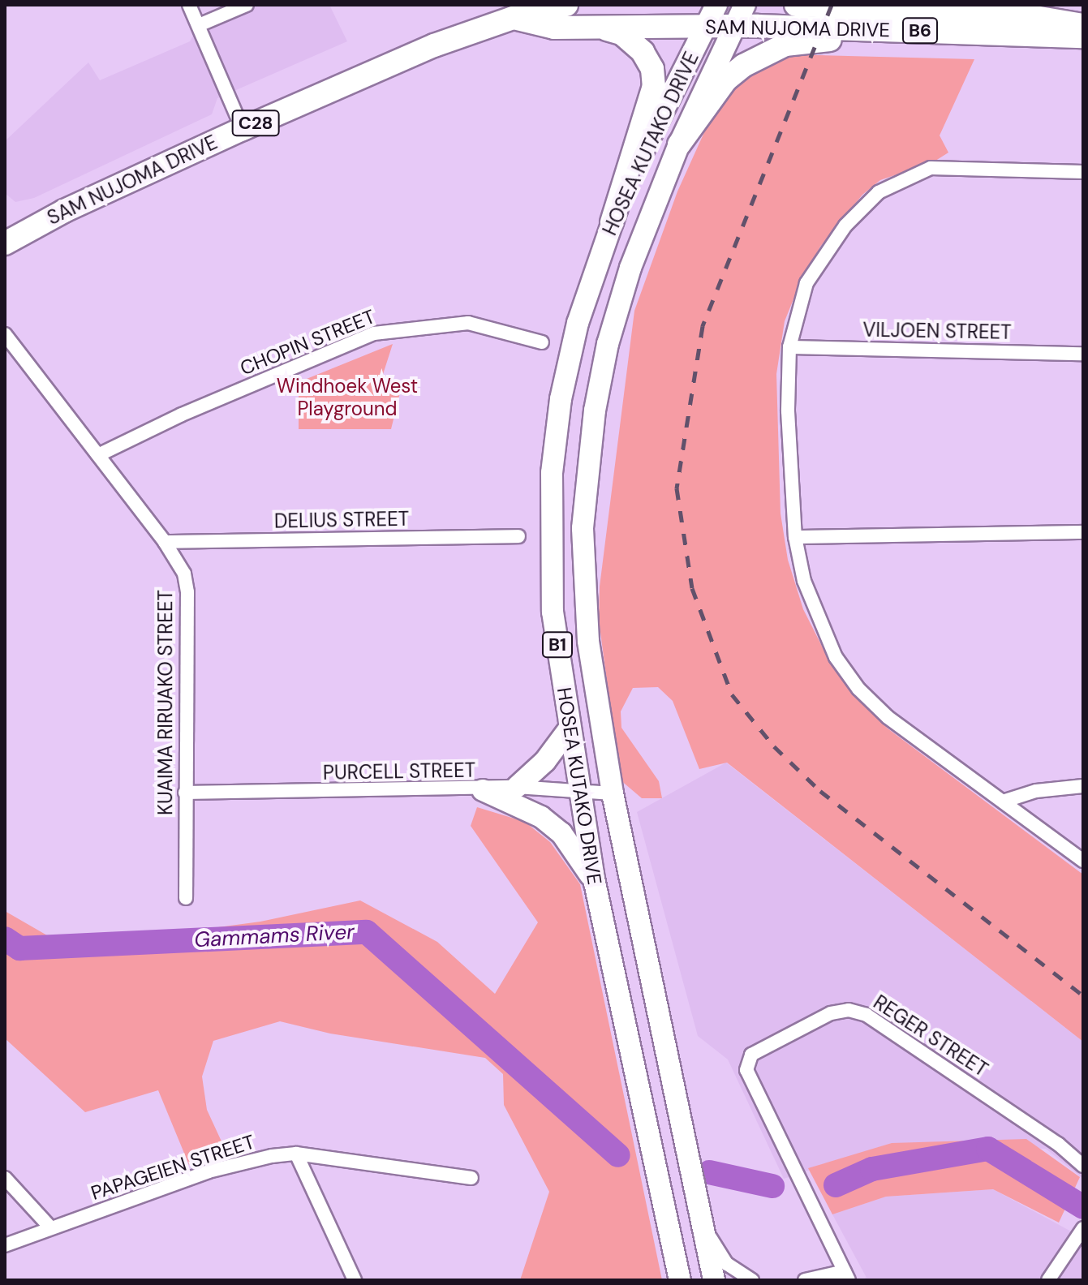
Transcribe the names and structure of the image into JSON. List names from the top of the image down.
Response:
{
  "streets": {
    "highway": ["SAM NUJOMA DRIVE", "B6", "C28"],
    "main road": ["HOSEA KUTAKO DRIVE", "B1"],
    "street": [
      "VILJOEN STREET",
      "CHOPIN STREET",
      "DELIUS STREET",
      "KUAIMA RIRUAKO STREET",
      "PURCELL STREET",
      "REGER STREET",
      "PAPAGEIEN STREET"
    ]
  },
  "crossings": [
    ["SAM NUJOMA DRIVE", "HOSEA KUTAKO DRIVE"],
    ["HOSEA KUTAKO DRIVE", "PURCELL STREET"],
    ["CHOPIN STREET", "KUAIMA RIRUAKO STREET"],
    ["DELIUS STREET", "KUAIMA RIRUAKO STREET"],
    ["KUAIMA RIRUAKO STREET", "PURCELL STREET"]
  ],
  "water": ["Gammams River"],
  "parks": ["Windhoek West Playground"]
}
